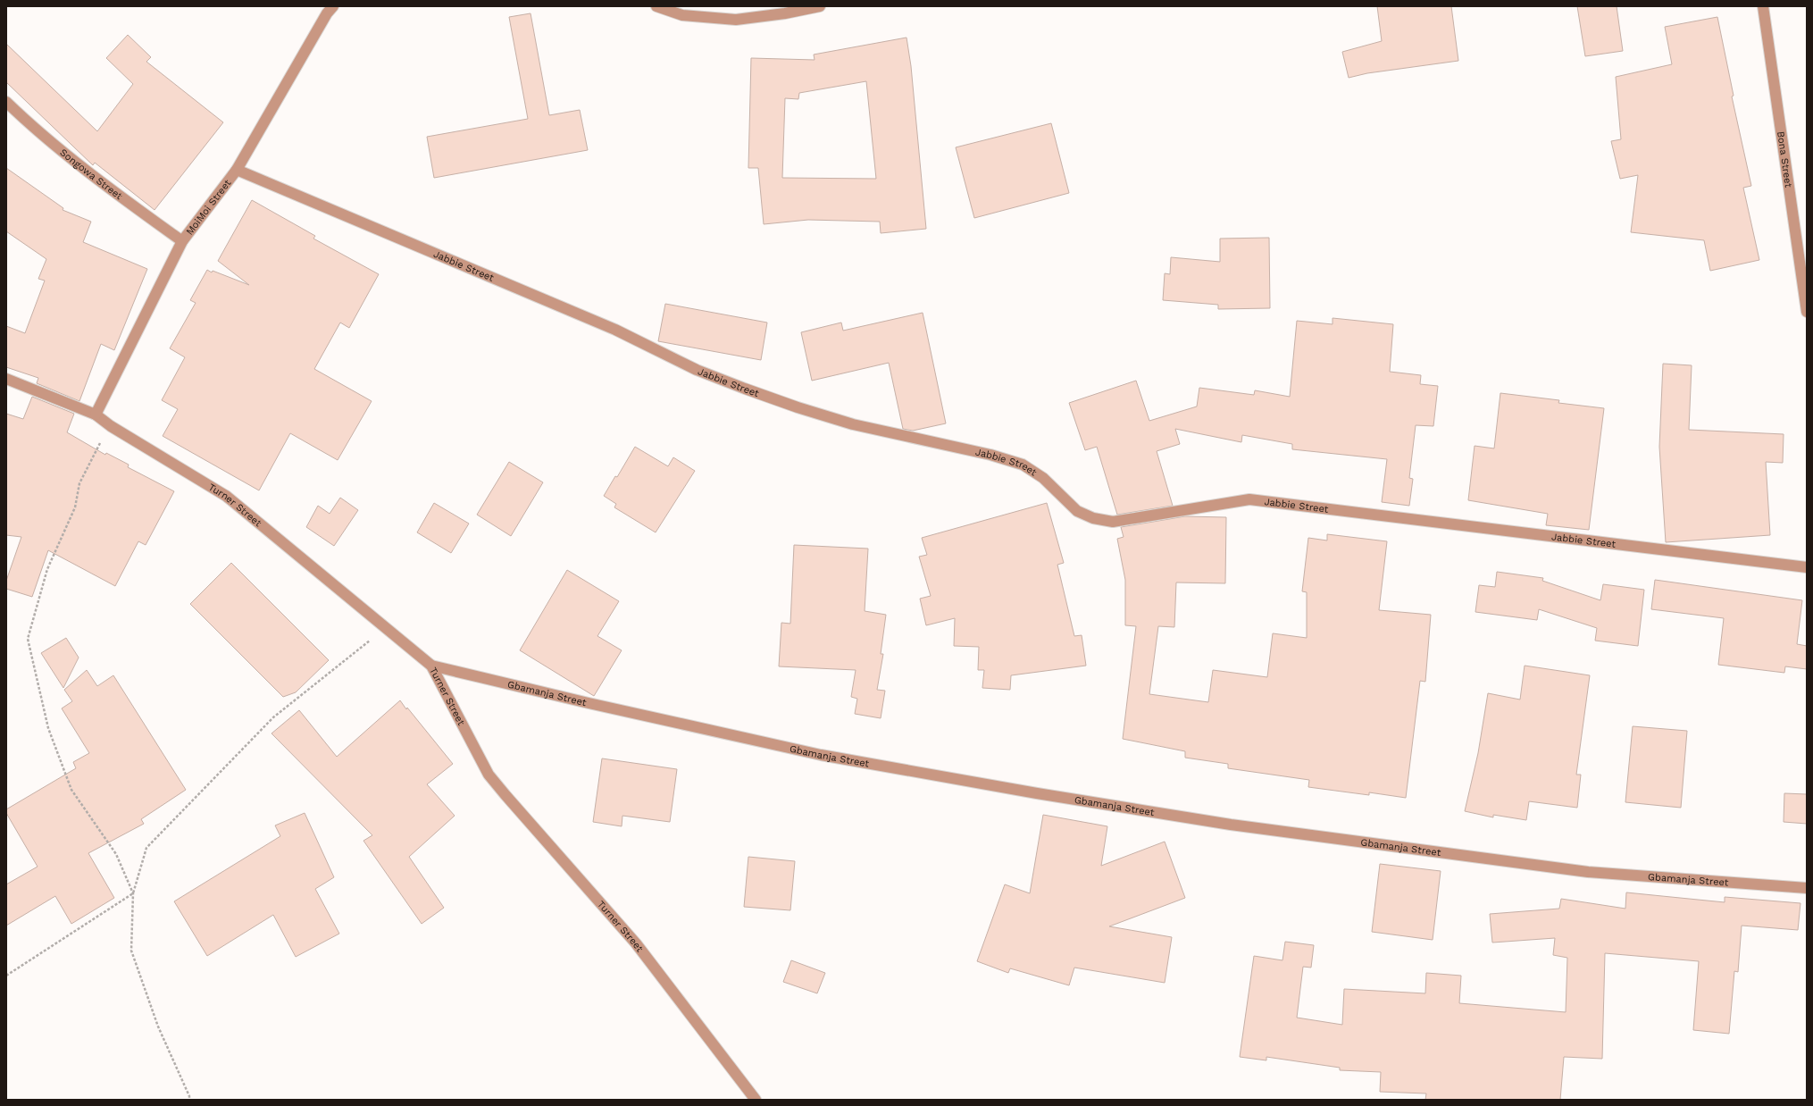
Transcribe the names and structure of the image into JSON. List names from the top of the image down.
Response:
{
  "streets": {
    "street": [
      "Bona Street",
      "Songowa Street",
      "MoiMoi Street",
      "Jabbie Street",
      "Turner Street",
      "Gbamanja Street"
    ]
  },
  "crossings": [
    ["Songowa Street", "MoiMoi Street"],
    ["MoiMoi Street", "Jabbie Street"],
    ["MoiMoi Street", "Turner Street"],
    ["Turner Street", "Gbamanja Street"]
  ]
}
